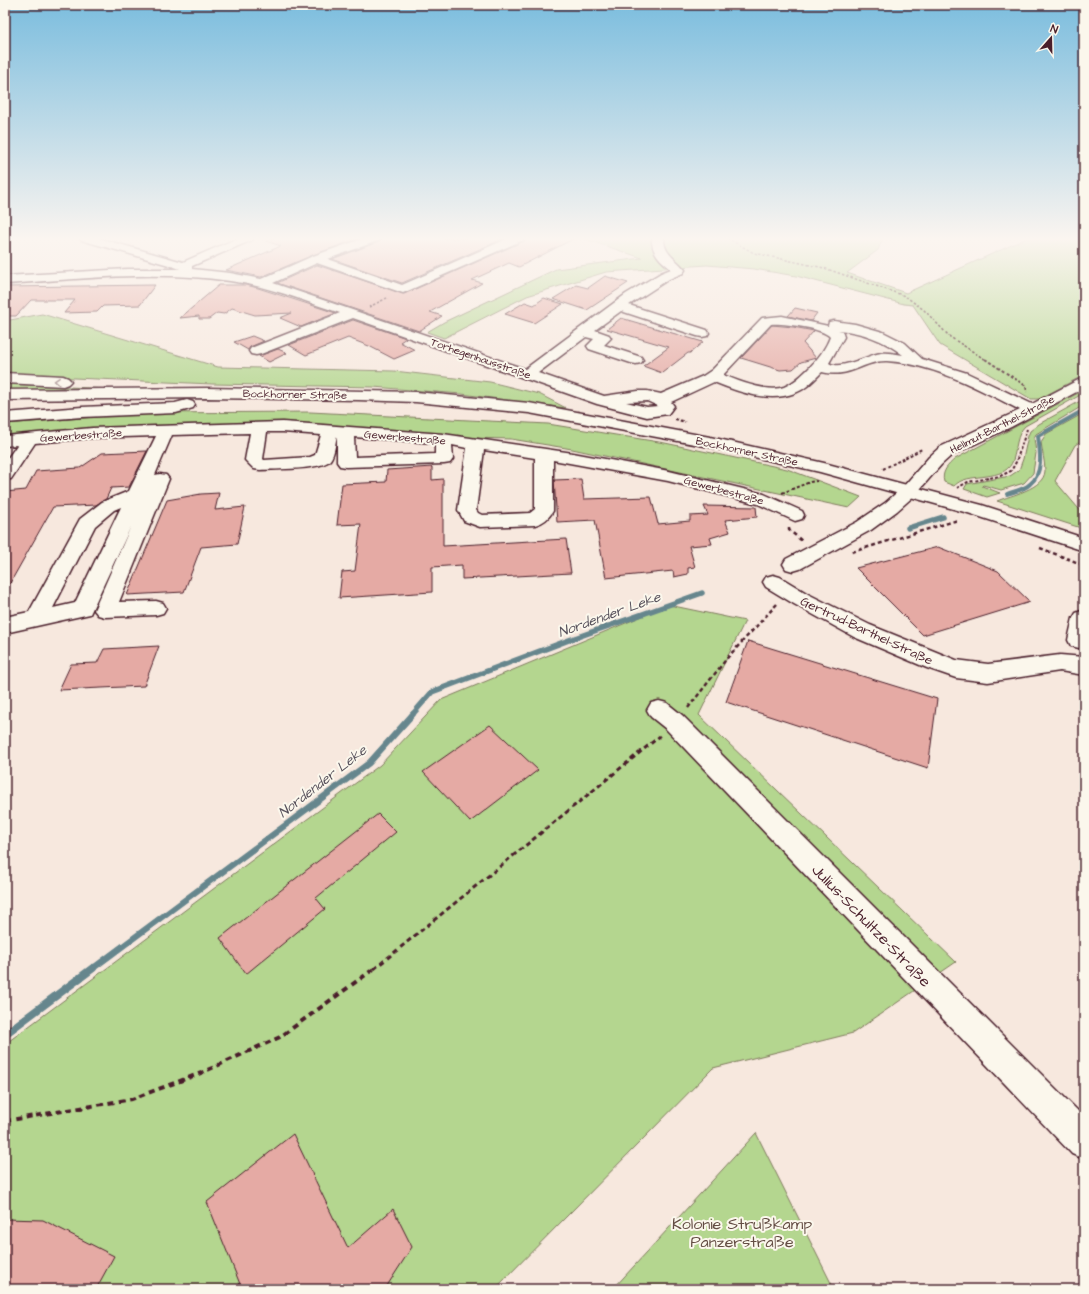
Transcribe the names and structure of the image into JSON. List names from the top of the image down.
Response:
{
  "streets": {
    "street": [
      "Torhegenhausstraße",
      "Bockhorner Straße",
      "Hellmut-Barthel-Straße",
      "Gewerbestraße",
      "Gertrud-Barthel-Straße",
      "Julius-Schultze-Straße"
    ]
  },
  "crossings": [
    ["Bockhorner Straße", "Hellmut-Barthel-Straße"],
    ["Bockhorner Straße", "Gewerbestraße"]
  ],
  "water": ["Nordender Leke"],
  "parks": ["Kolonie Strußkamp Panzerstraße"],
  "north": "top"
}
